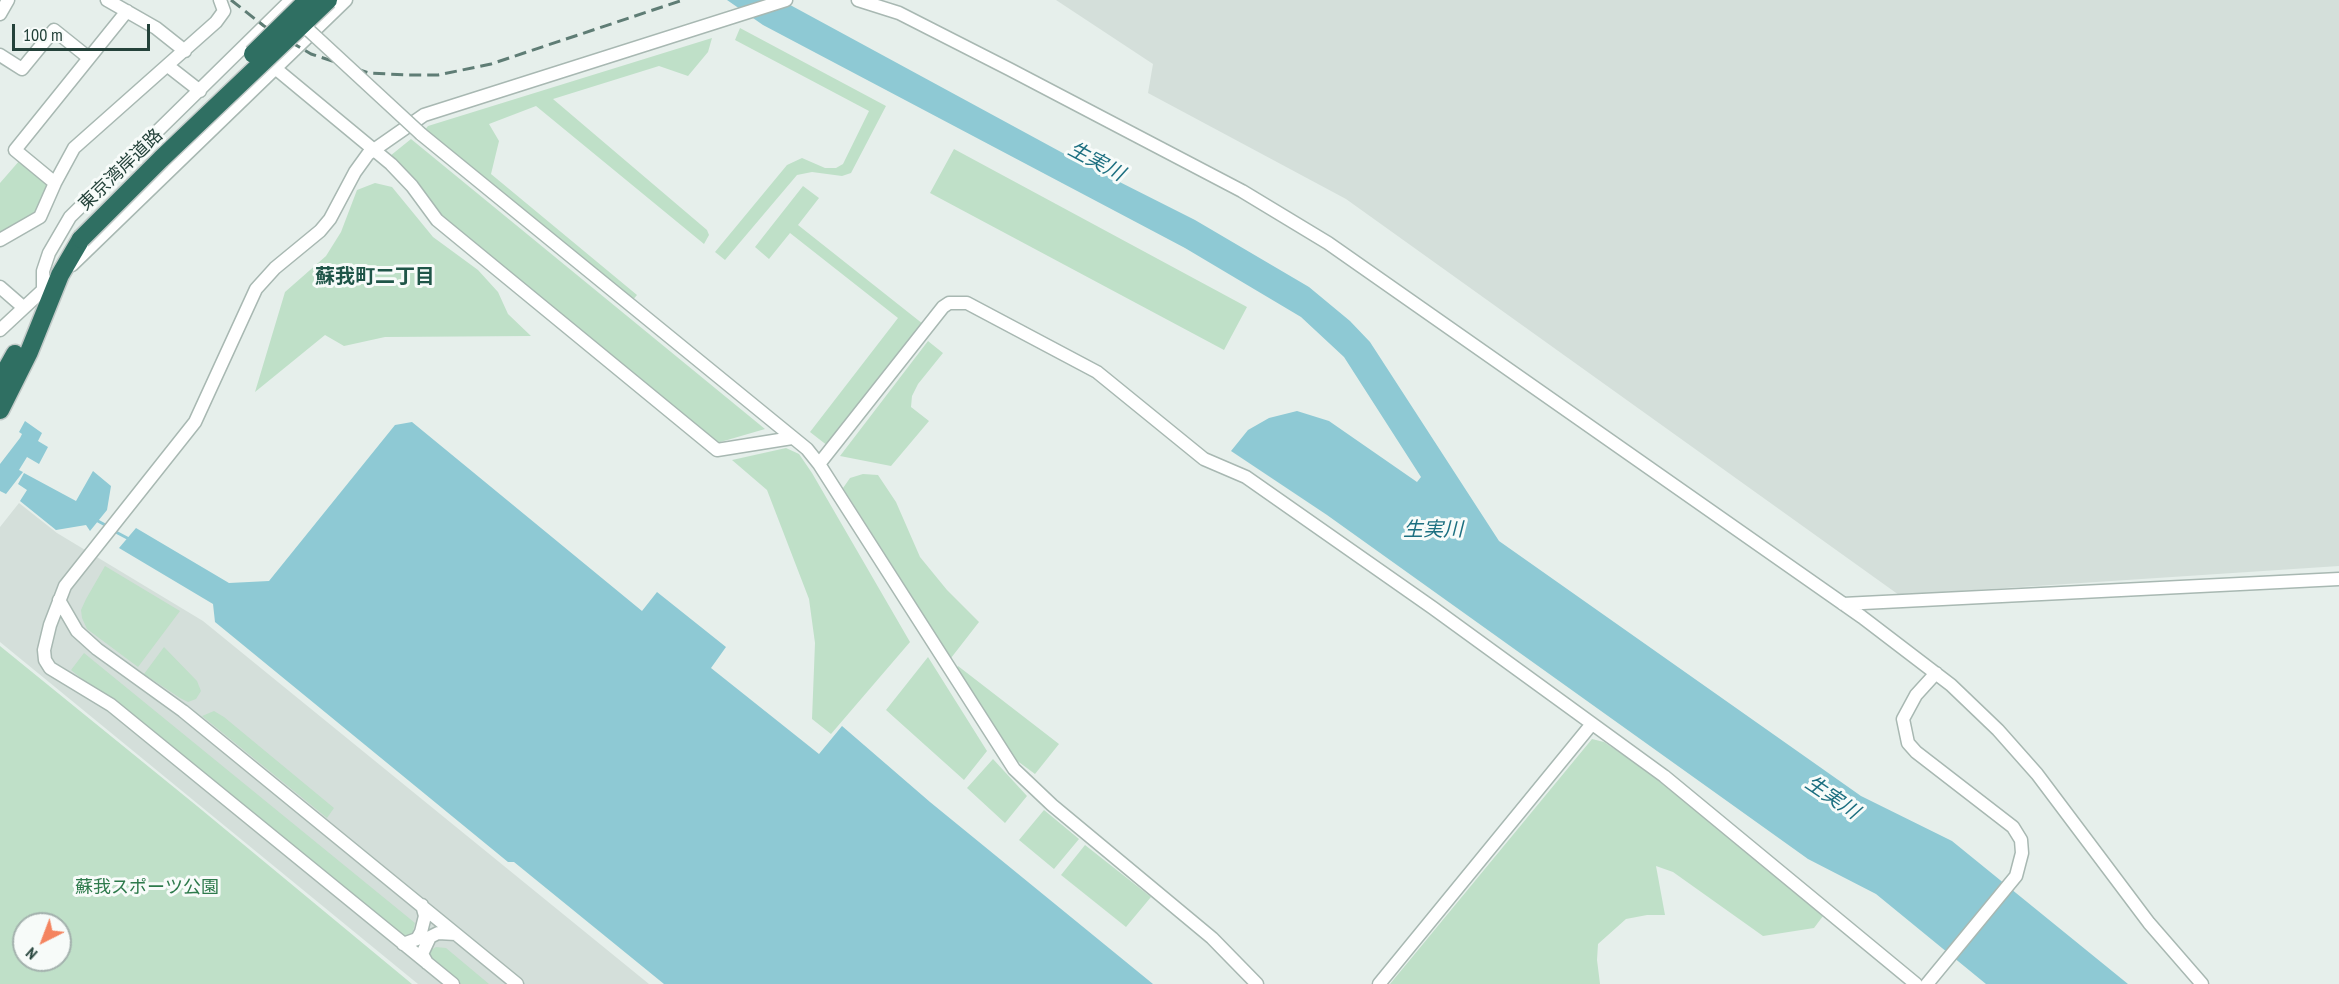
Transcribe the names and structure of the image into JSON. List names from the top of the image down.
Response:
{
  "streets": {
    "highway": ["東京湾岸道路"]
  },
  "districts": ["蘇我町二丁目"],
  "water": ["生実川"],
  "parks": ["蘇我スポーツ公園"],
  "scale_bar": "100 m",
  "north": "bottom left"
}
